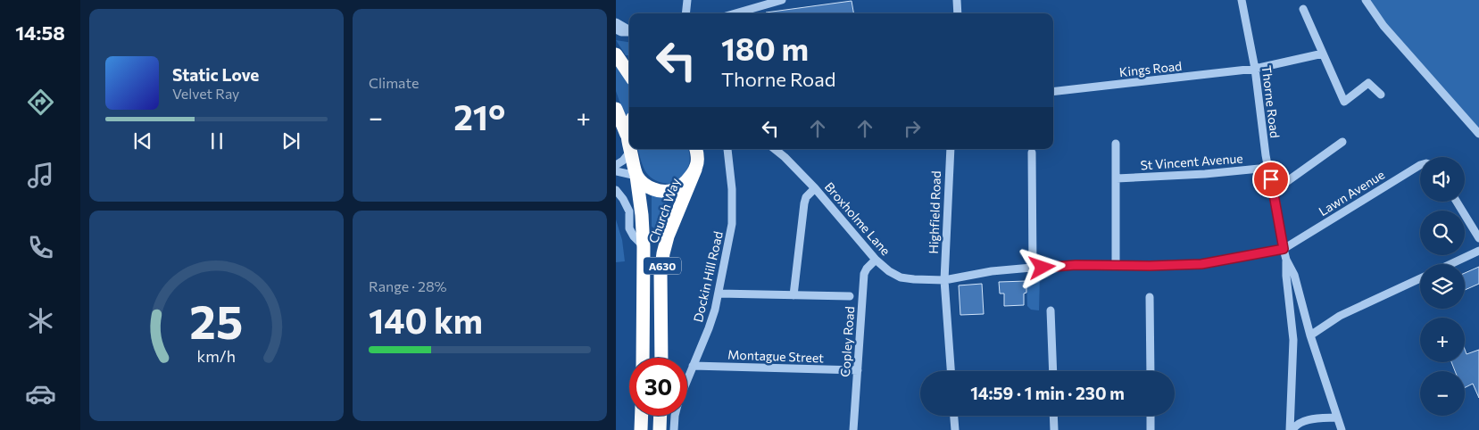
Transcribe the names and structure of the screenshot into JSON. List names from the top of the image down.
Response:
{
  "streets": {
    "highway": ["Church Way", "A630"],
    "street": [
      "Kings Road",
      "Thorne Road",
      "St Vincent Avenue",
      "Lawn Avenue",
      "Highfield Road",
      "Broxholme Lane",
      "Dockin Hill Road",
      "Copley Road",
      "Montague Street"
    ]
  },
  "crossings": [
    ["Kings Road", "Thorne Road"],
    ["Thorne Road", "St Vincent Avenue"],
    ["Thorne Road", "Lawn Avenue"],
    ["Thorne Road", "Broxholme Lane"],
    ["Lawn Avenue", "Broxholme Lane"],
    ["Highfield Road", "Broxholme Lane"],
    ["Broxholme Lane", "Copley Road"],
    ["Dockin Hill Road", "Montague Street"],
    ["Copley Road", "Montague Street"]
  ],
  "page": {
    "tabs": "14:58",
    "tile": [
      "Climate",
      ["Range · 28%", "140 km"]
    ],
    "turn": ["180 m", "Thorne Road"],
    "song": ["Static Love", "Velvet Ray"],
    "heat": ["−", "21°", "+"],
    "map_buttons": ["+", "−"],
    "limit": "30",
    "trip": "14:59 · 1 min · 230 m",
    "gauge": ["25", "km/h"]
  }
}
